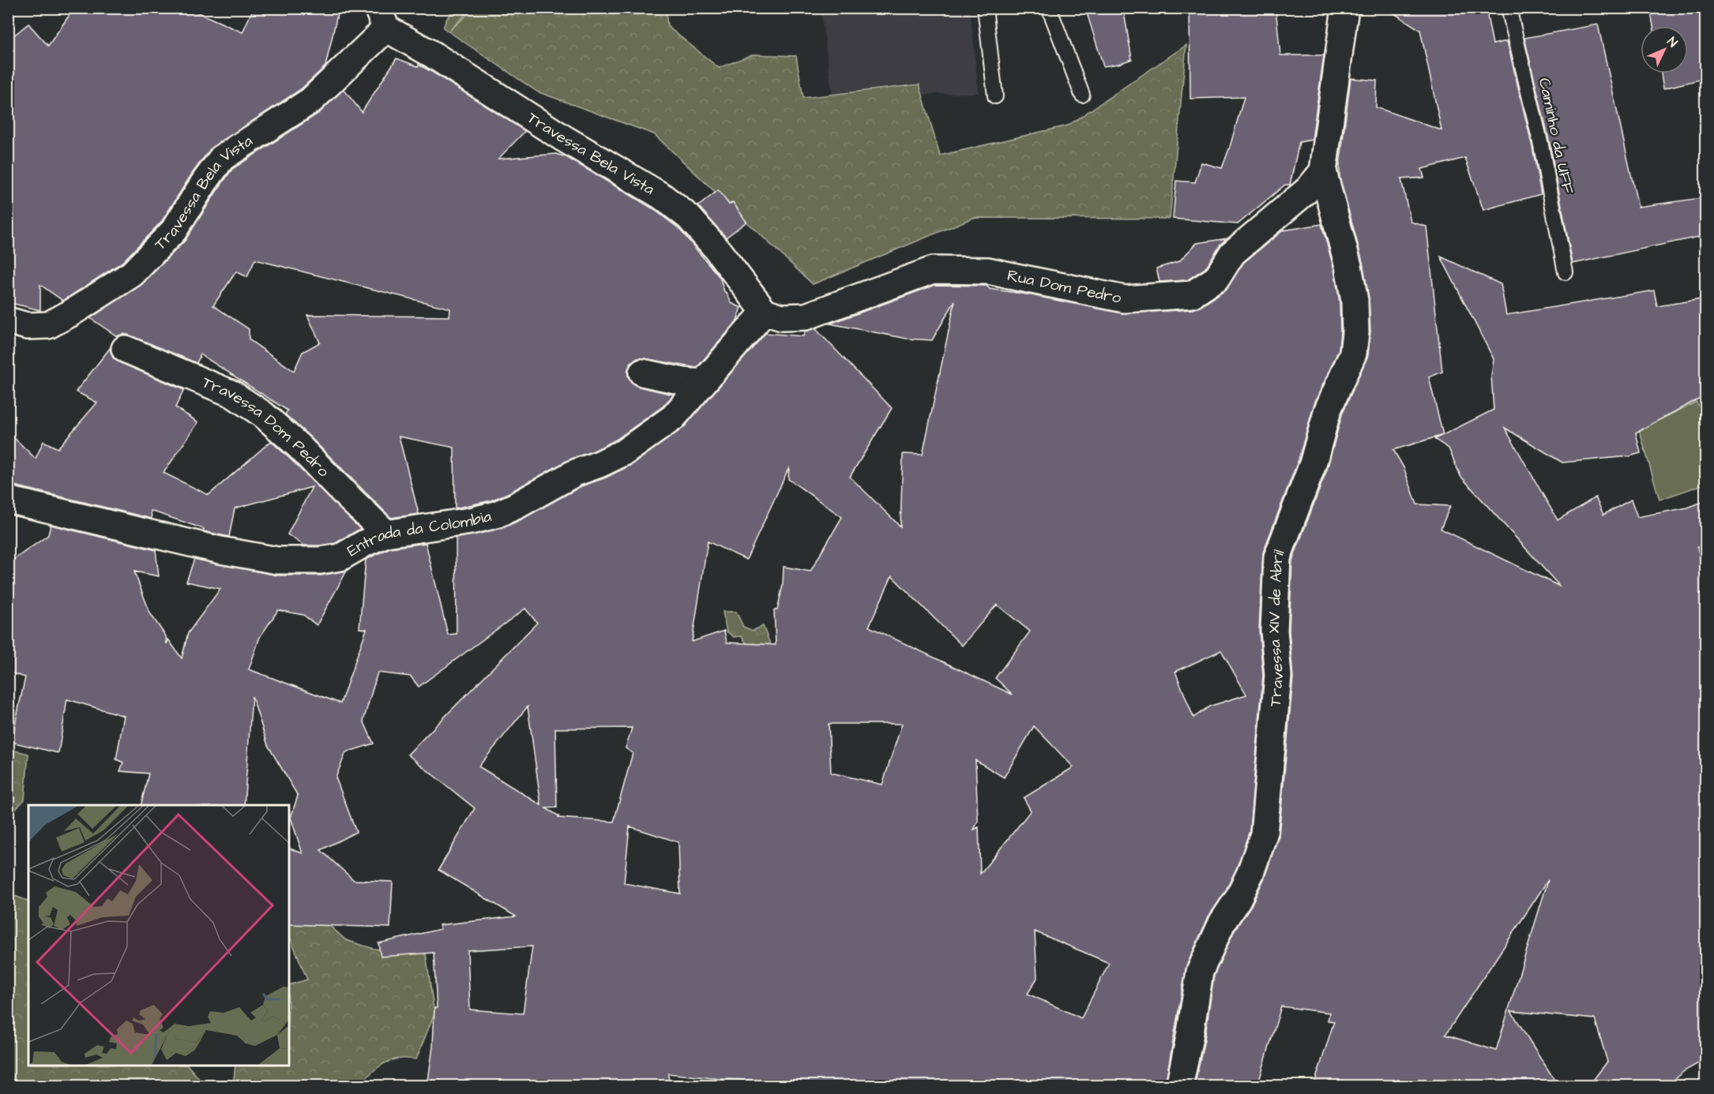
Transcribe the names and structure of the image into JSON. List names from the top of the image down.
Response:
{
  "streets": {
    "street": [
      "Travessa Bela Vista",
      "Rua Dom Pedro",
      "Travessa Dom Pedro",
      "Entrada da Colombia",
      "Travessa XIV de Abril"
    ],
    "lane": ["Caminho da UFF"]
  },
  "crossings": [
    ["Travessa Bela Vista", "Rua Dom Pedro"],
    ["Travessa Bela Vista", "Entrada da Colombia"],
    ["Rua Dom Pedro", "Entrada da Colombia"],
    ["Rua Dom Pedro", "Travessa XIV de Abril"],
    ["Travessa Dom Pedro", "Entrada da Colombia"]
  ],
  "north": "top right"
}
